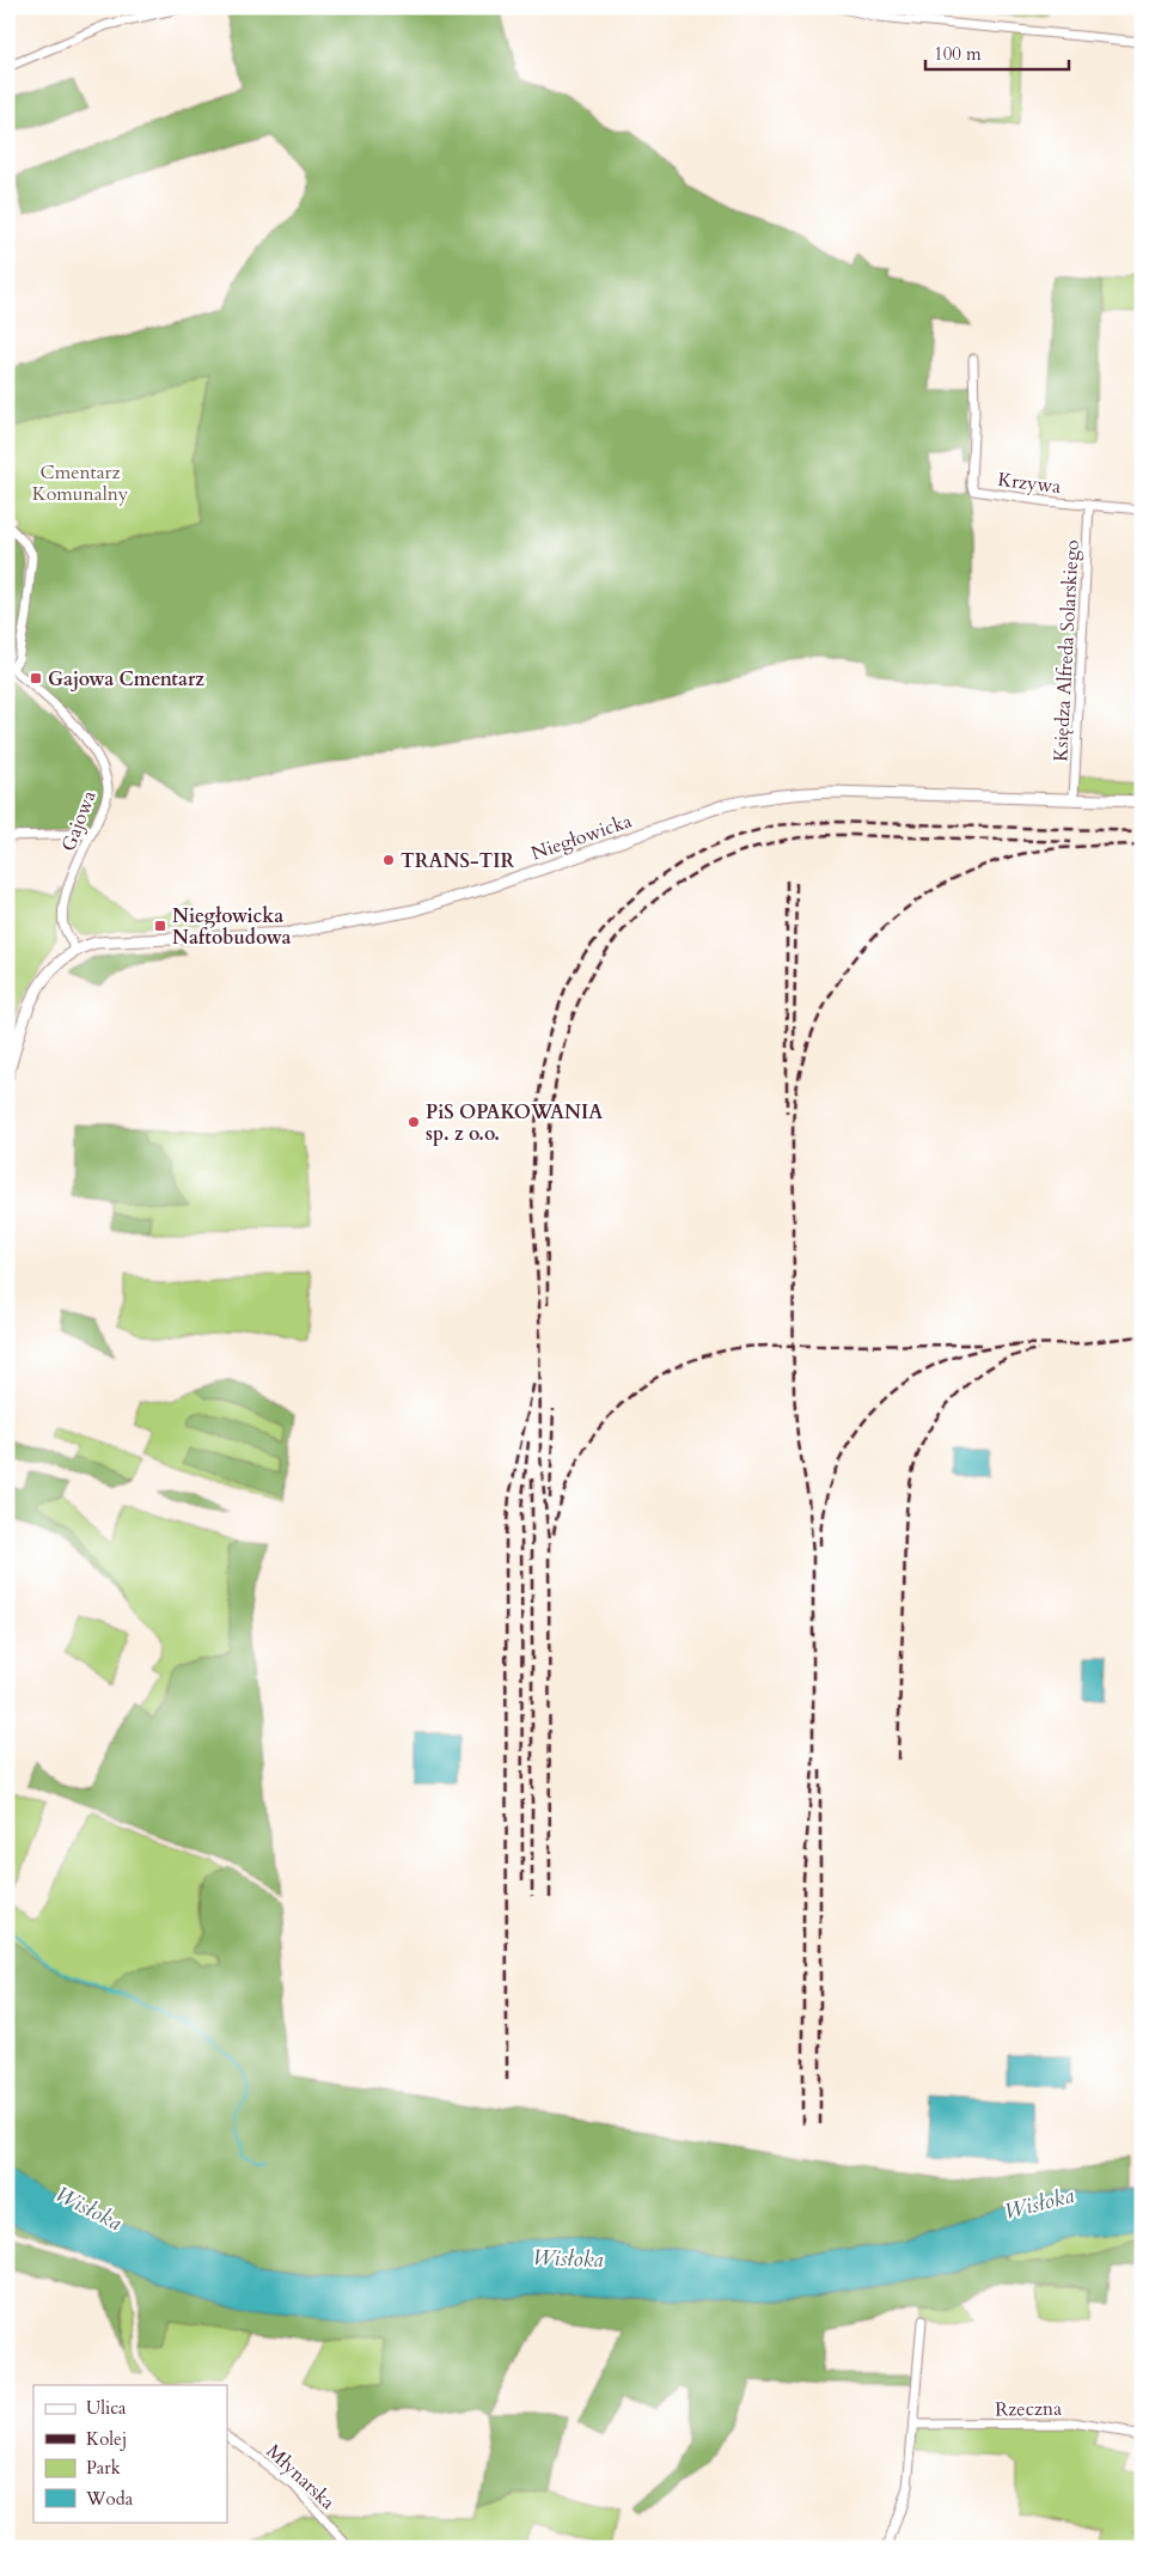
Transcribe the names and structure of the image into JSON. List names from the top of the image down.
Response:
{
  "streets": {
    "street": [
      "Krzywa",
      "Księdza Alfreda Solarskiego",
      "Gajowa",
      "Niegłowicka",
      "Rzeczna",
      "Młynarska"
    ]
  },
  "crossings": [
    ["Krzywa", "Księdza Alfreda Solarskiego"],
    ["Księdza Alfreda Solarskiego", "Niegłowicka"],
    ["Gajowa", "Niegłowicka"]
  ],
  "water": ["Wisłoka"],
  "parks": ["Cmentarz Komunalny"],
  "places": {
    "transit": ["Gajowa Cmentarz", "Niegłowicka Naftobudowa"],
    "other": ["TRANS-TIR", "PiS OPAKOWANIA sp. z o.o."]
  },
  "legend": [
    "Ulica",
    "Kolej",
    "Park",
    "Woda"
  ],
  "scale_bar": "100 m"
}
